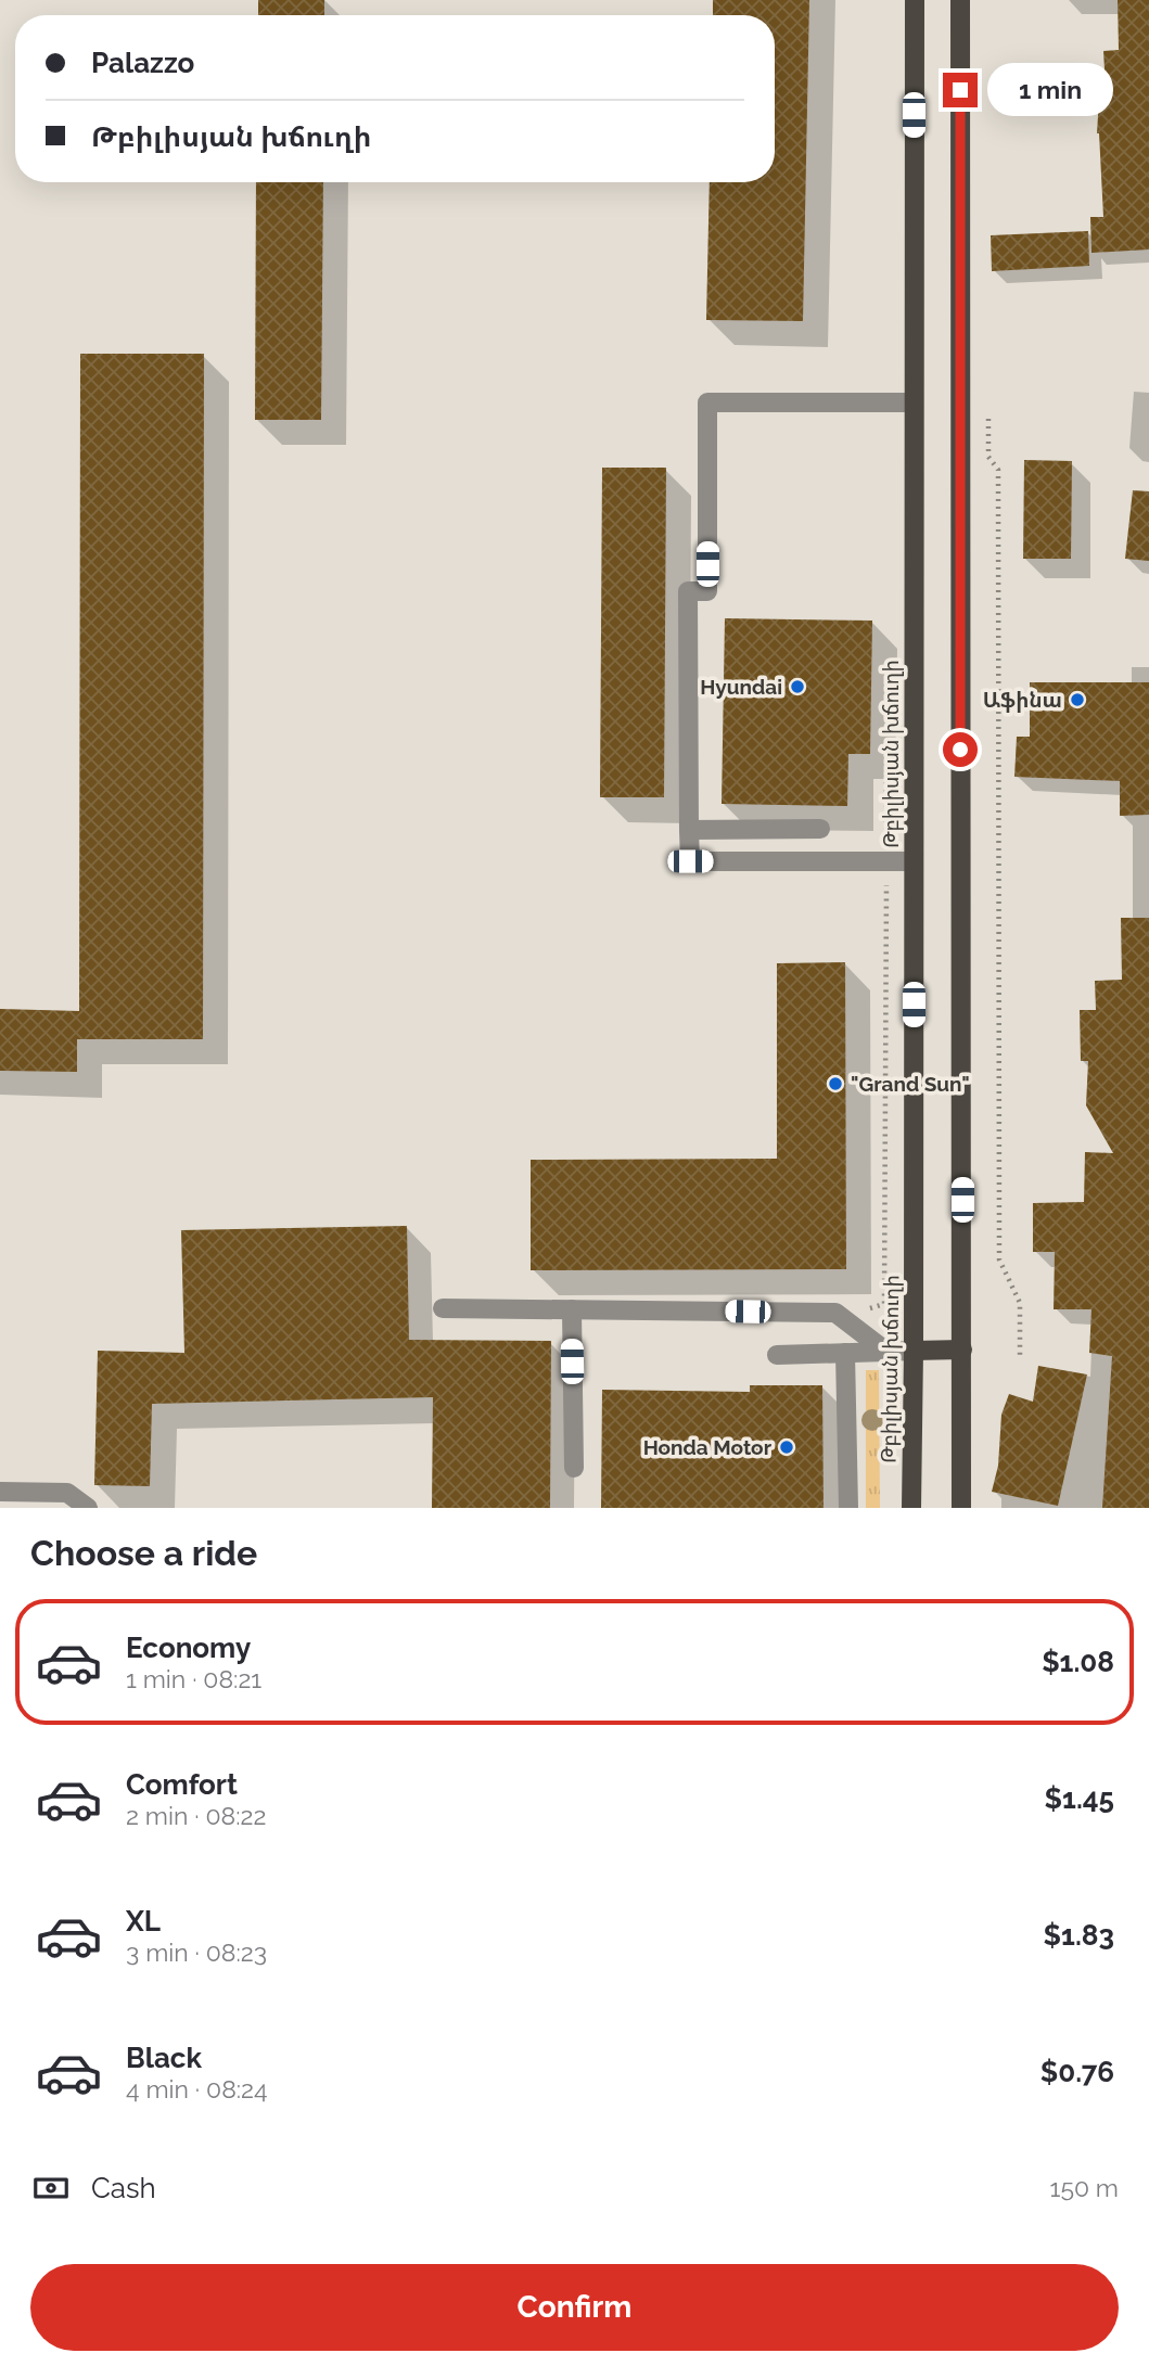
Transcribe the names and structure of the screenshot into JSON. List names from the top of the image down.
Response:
{
  "streets": {
    "main road": ["Թբիլիսյան խճուղի"]
  },
  "places": [
    "Hyundai",
    "Աֆինա",
    "\"Grand Sun\"",
    "Honda Motor"
  ],
  "page": {
    "banner": ["Palazzo", "Թբիլիսյան խճուղի"],
    "bubble": "1 min",
    "heading": "Choose a ride",
    "list": [
      {
        "name": "Economy",
        "note": "1 min · 08:21",
        "value": "$1.08"
      },
      {
        "name": "Comfort",
        "note": "2 min · 08:22",
        "value": "$1.45"
      },
      {
        "name": "XL",
        "note": "3 min · 08:23",
        "value": "$1.83"
      },
      {
        "name": "Black",
        "note": "4 min · 08:24",
        "value": "$0.76"
      }
    ],
    "pay": ["Cash", "150 m"],
    "buttons": "Confirm"
  }
}
